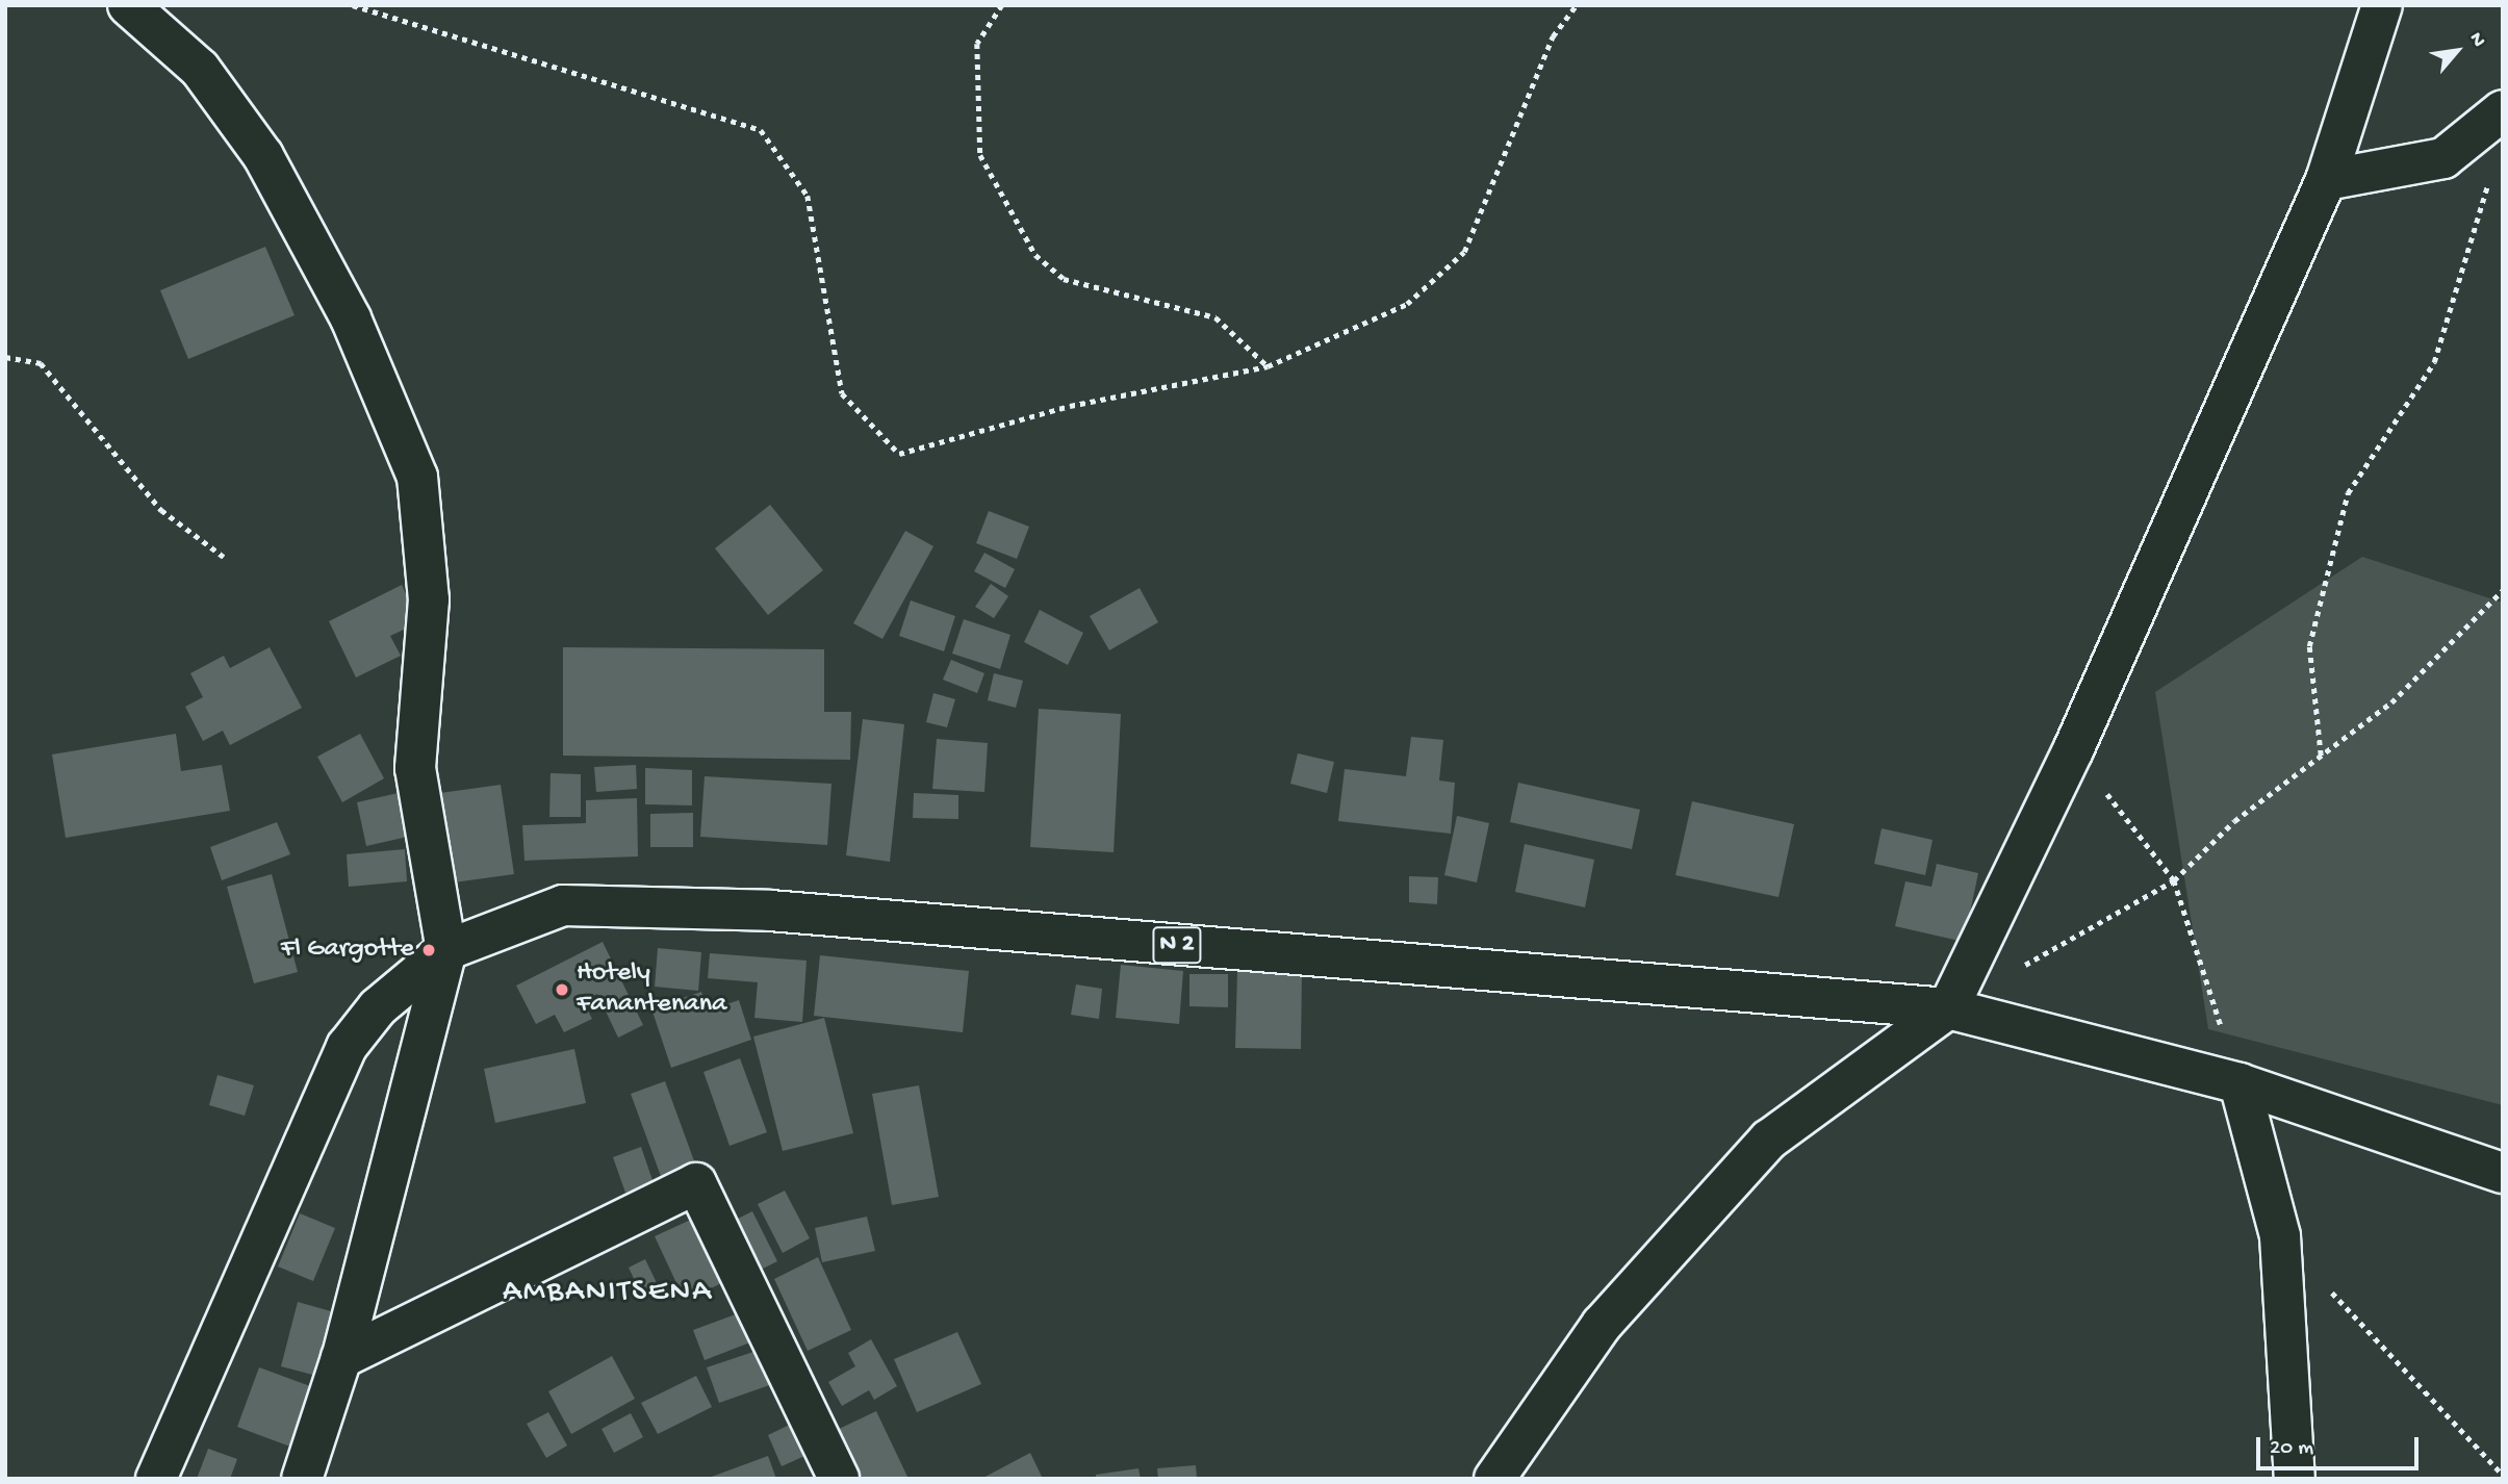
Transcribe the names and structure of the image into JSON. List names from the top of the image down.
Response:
{
  "streets": {
    "street": ["N 2"]
  },
  "districts": ["AMBANITSENA"],
  "places": ["Fl Gargotte", "Hotely Fanantenana"],
  "scale_bar": "20 m",
  "north": "top right"
}
